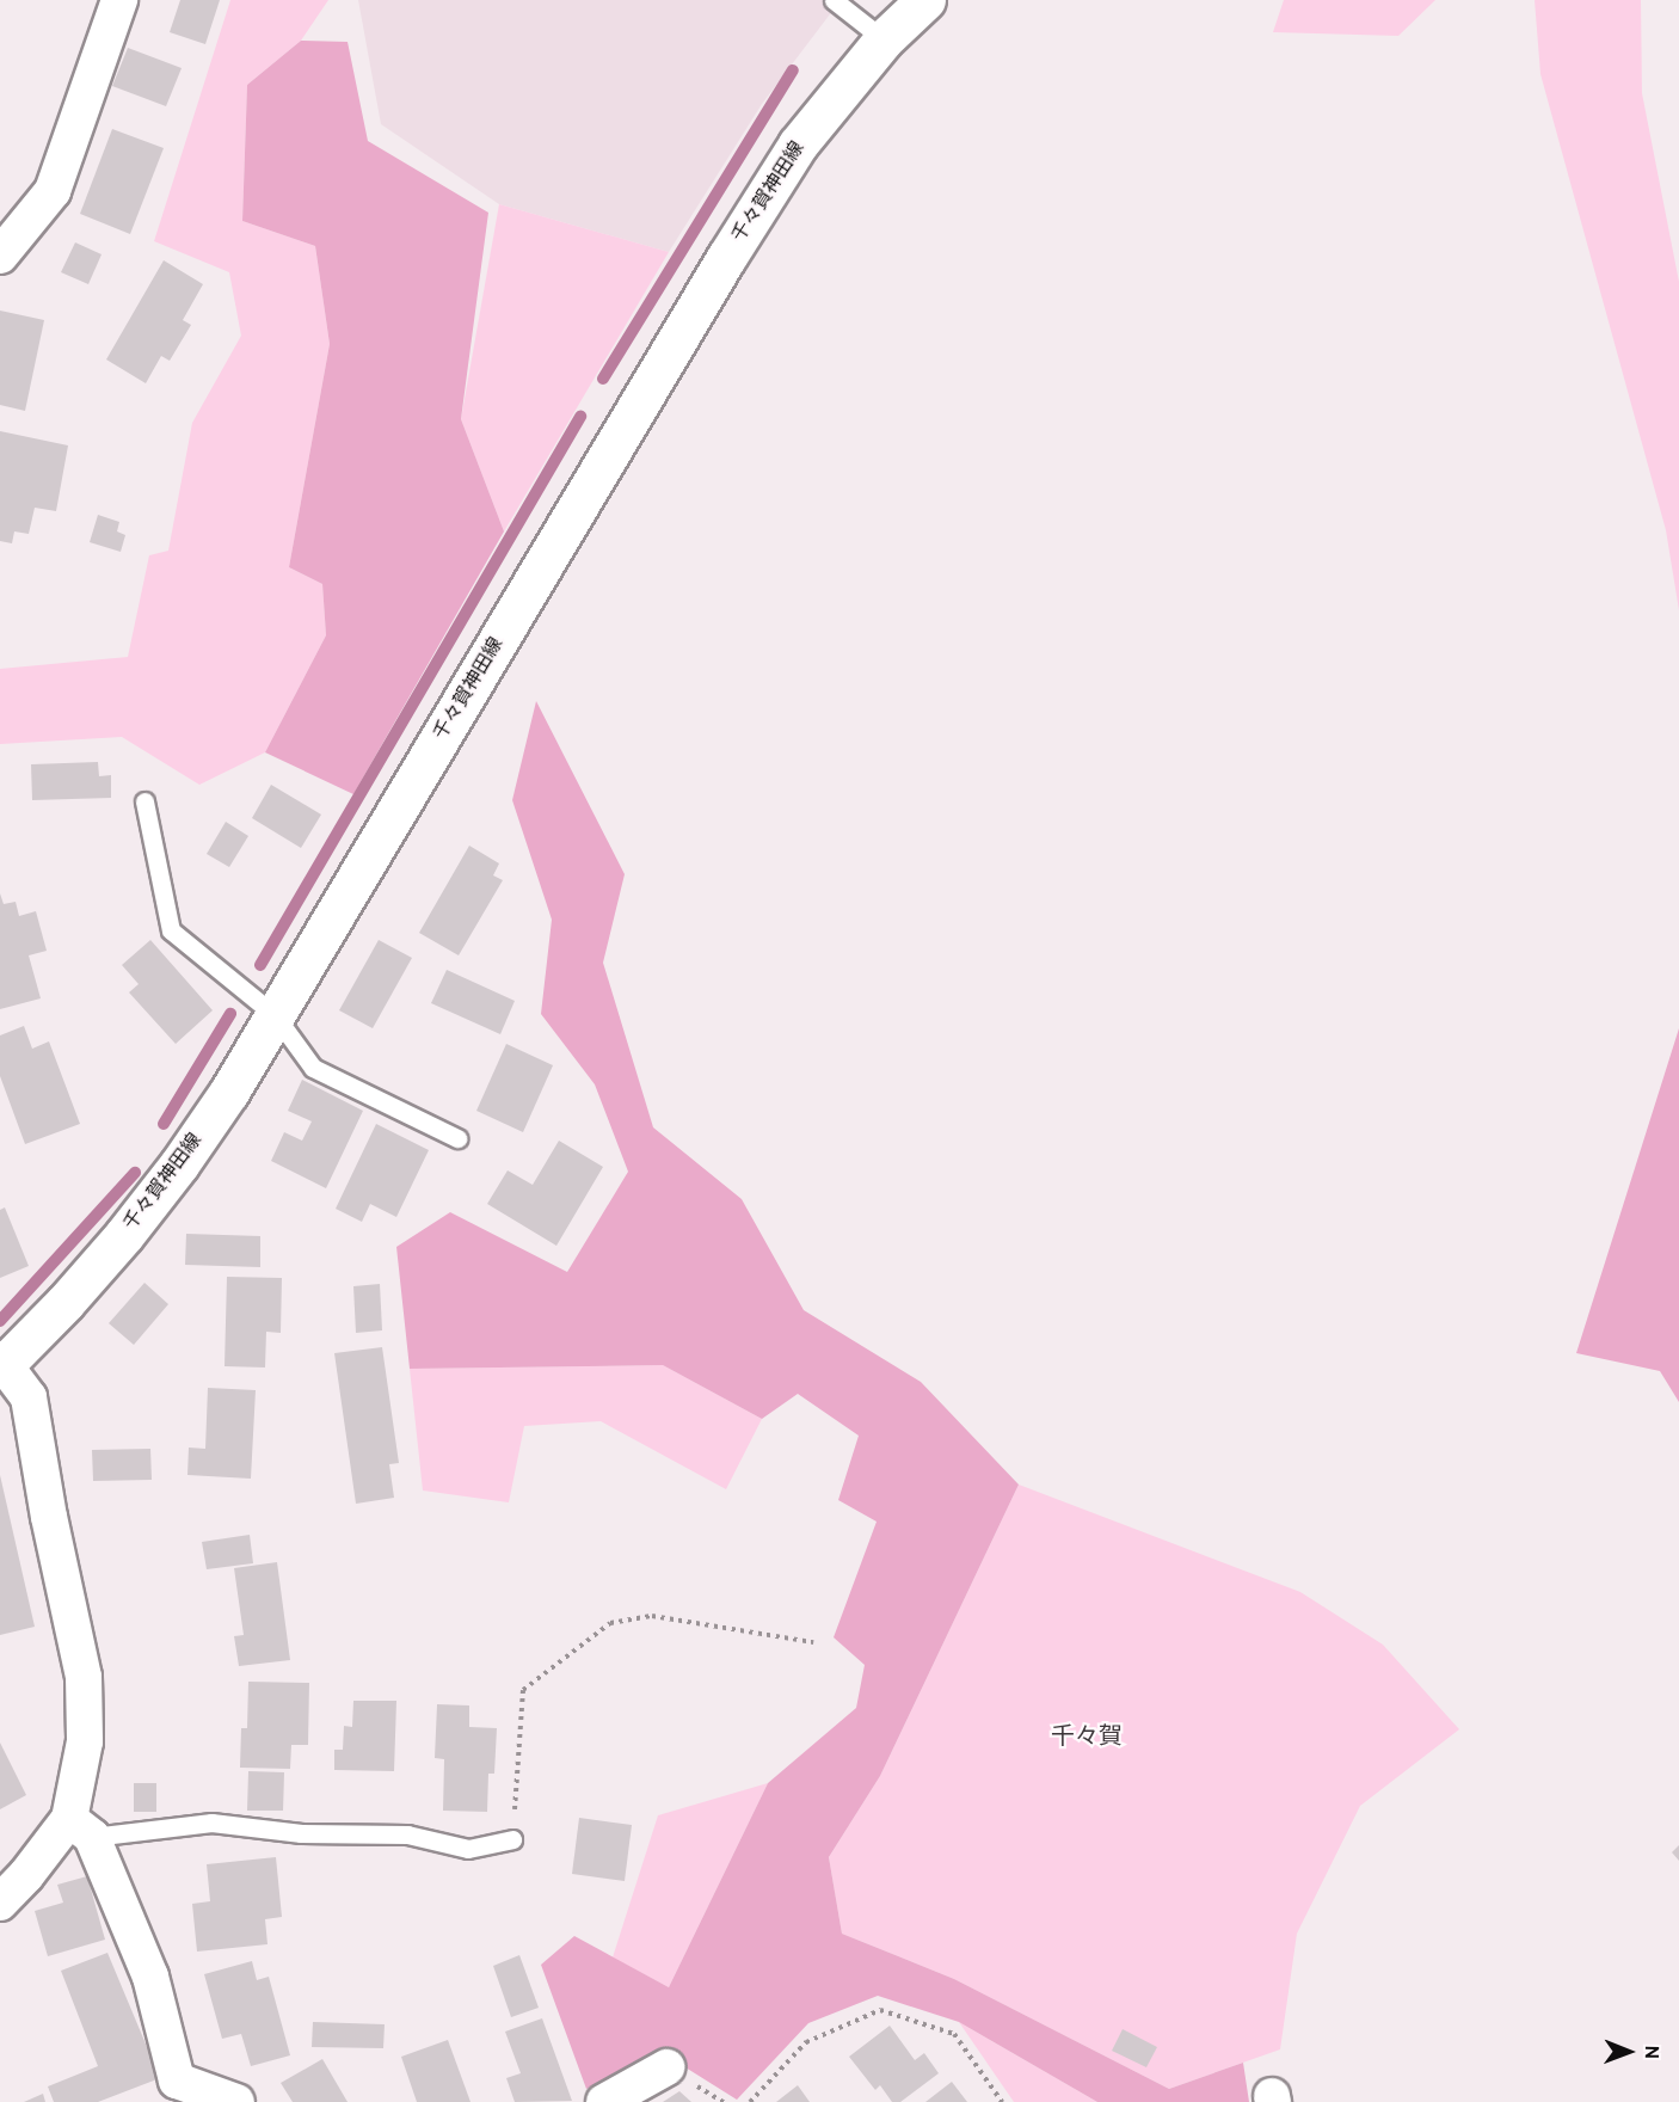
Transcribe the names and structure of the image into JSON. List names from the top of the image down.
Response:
{
  "streets": {
    "main road": ["千々賀神田線"]
  },
  "districts": ["千々賀"],
  "north": "right"
}
